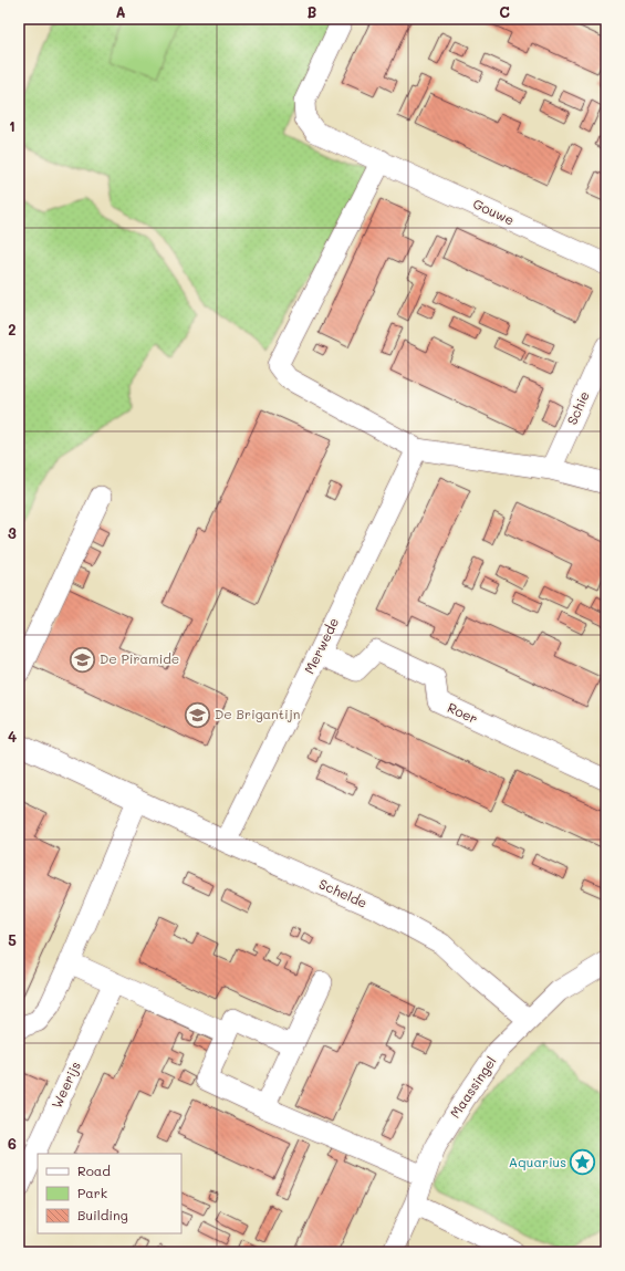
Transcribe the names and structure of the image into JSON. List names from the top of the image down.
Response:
{
  "streets": {
    "street": [
      "Gouwe",
      "Schie",
      "Merwede",
      "Roer",
      "Schelde",
      "Weerijs",
      "Maassingel"
    ]
  },
  "crossings": [
    ["Merwede", "Roer"],
    ["Merwede", "Schelde"],
    ["Schelde", "Maassingel"]
  ],
  "places": {
    "school or university": ["De Piramide", "De Brigantijn"],
    "place": ["Aquarius"]
  },
  "legend": ["Road", "Park", "Building"],
  "grid": {
    "columns": ["A", "B", "C"],
    "rows": [
      "1",
      "2",
      "3",
      "4",
      "5",
      "6"
    ]
  }
}
